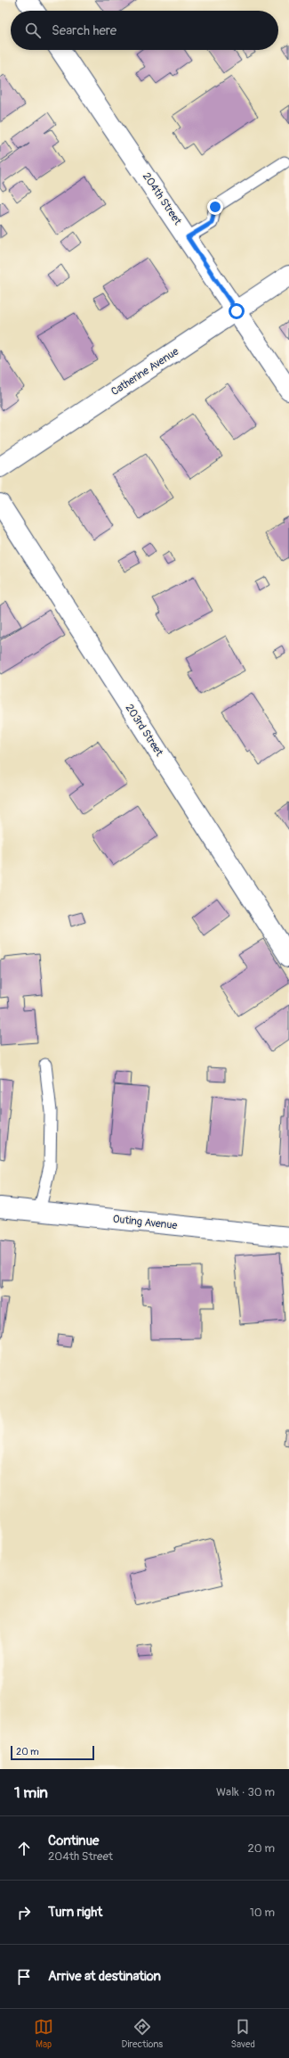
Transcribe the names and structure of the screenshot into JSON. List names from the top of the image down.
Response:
{
  "streets": {
    "street": [
      "204th Street",
      "Catherine Avenue",
      "203rd Street",
      "Outing Avenue"
    ]
  },
  "crossings": [
    ["204th Street", "Catherine Avenue"]
  ],
  "scale_bar": "20 m",
  "page": {
    "search": "Search here",
    "scale": "20 m",
    "heading": ["1 min", "Walk · 30 m"],
    "list": [
      ["Continue", "204th Street", "20 m"],
      ["Turn right", "10 m"],
      "Arrive at destination"
    ],
    "nav": ["Map", "Directions", "Saved"]
  }
}
